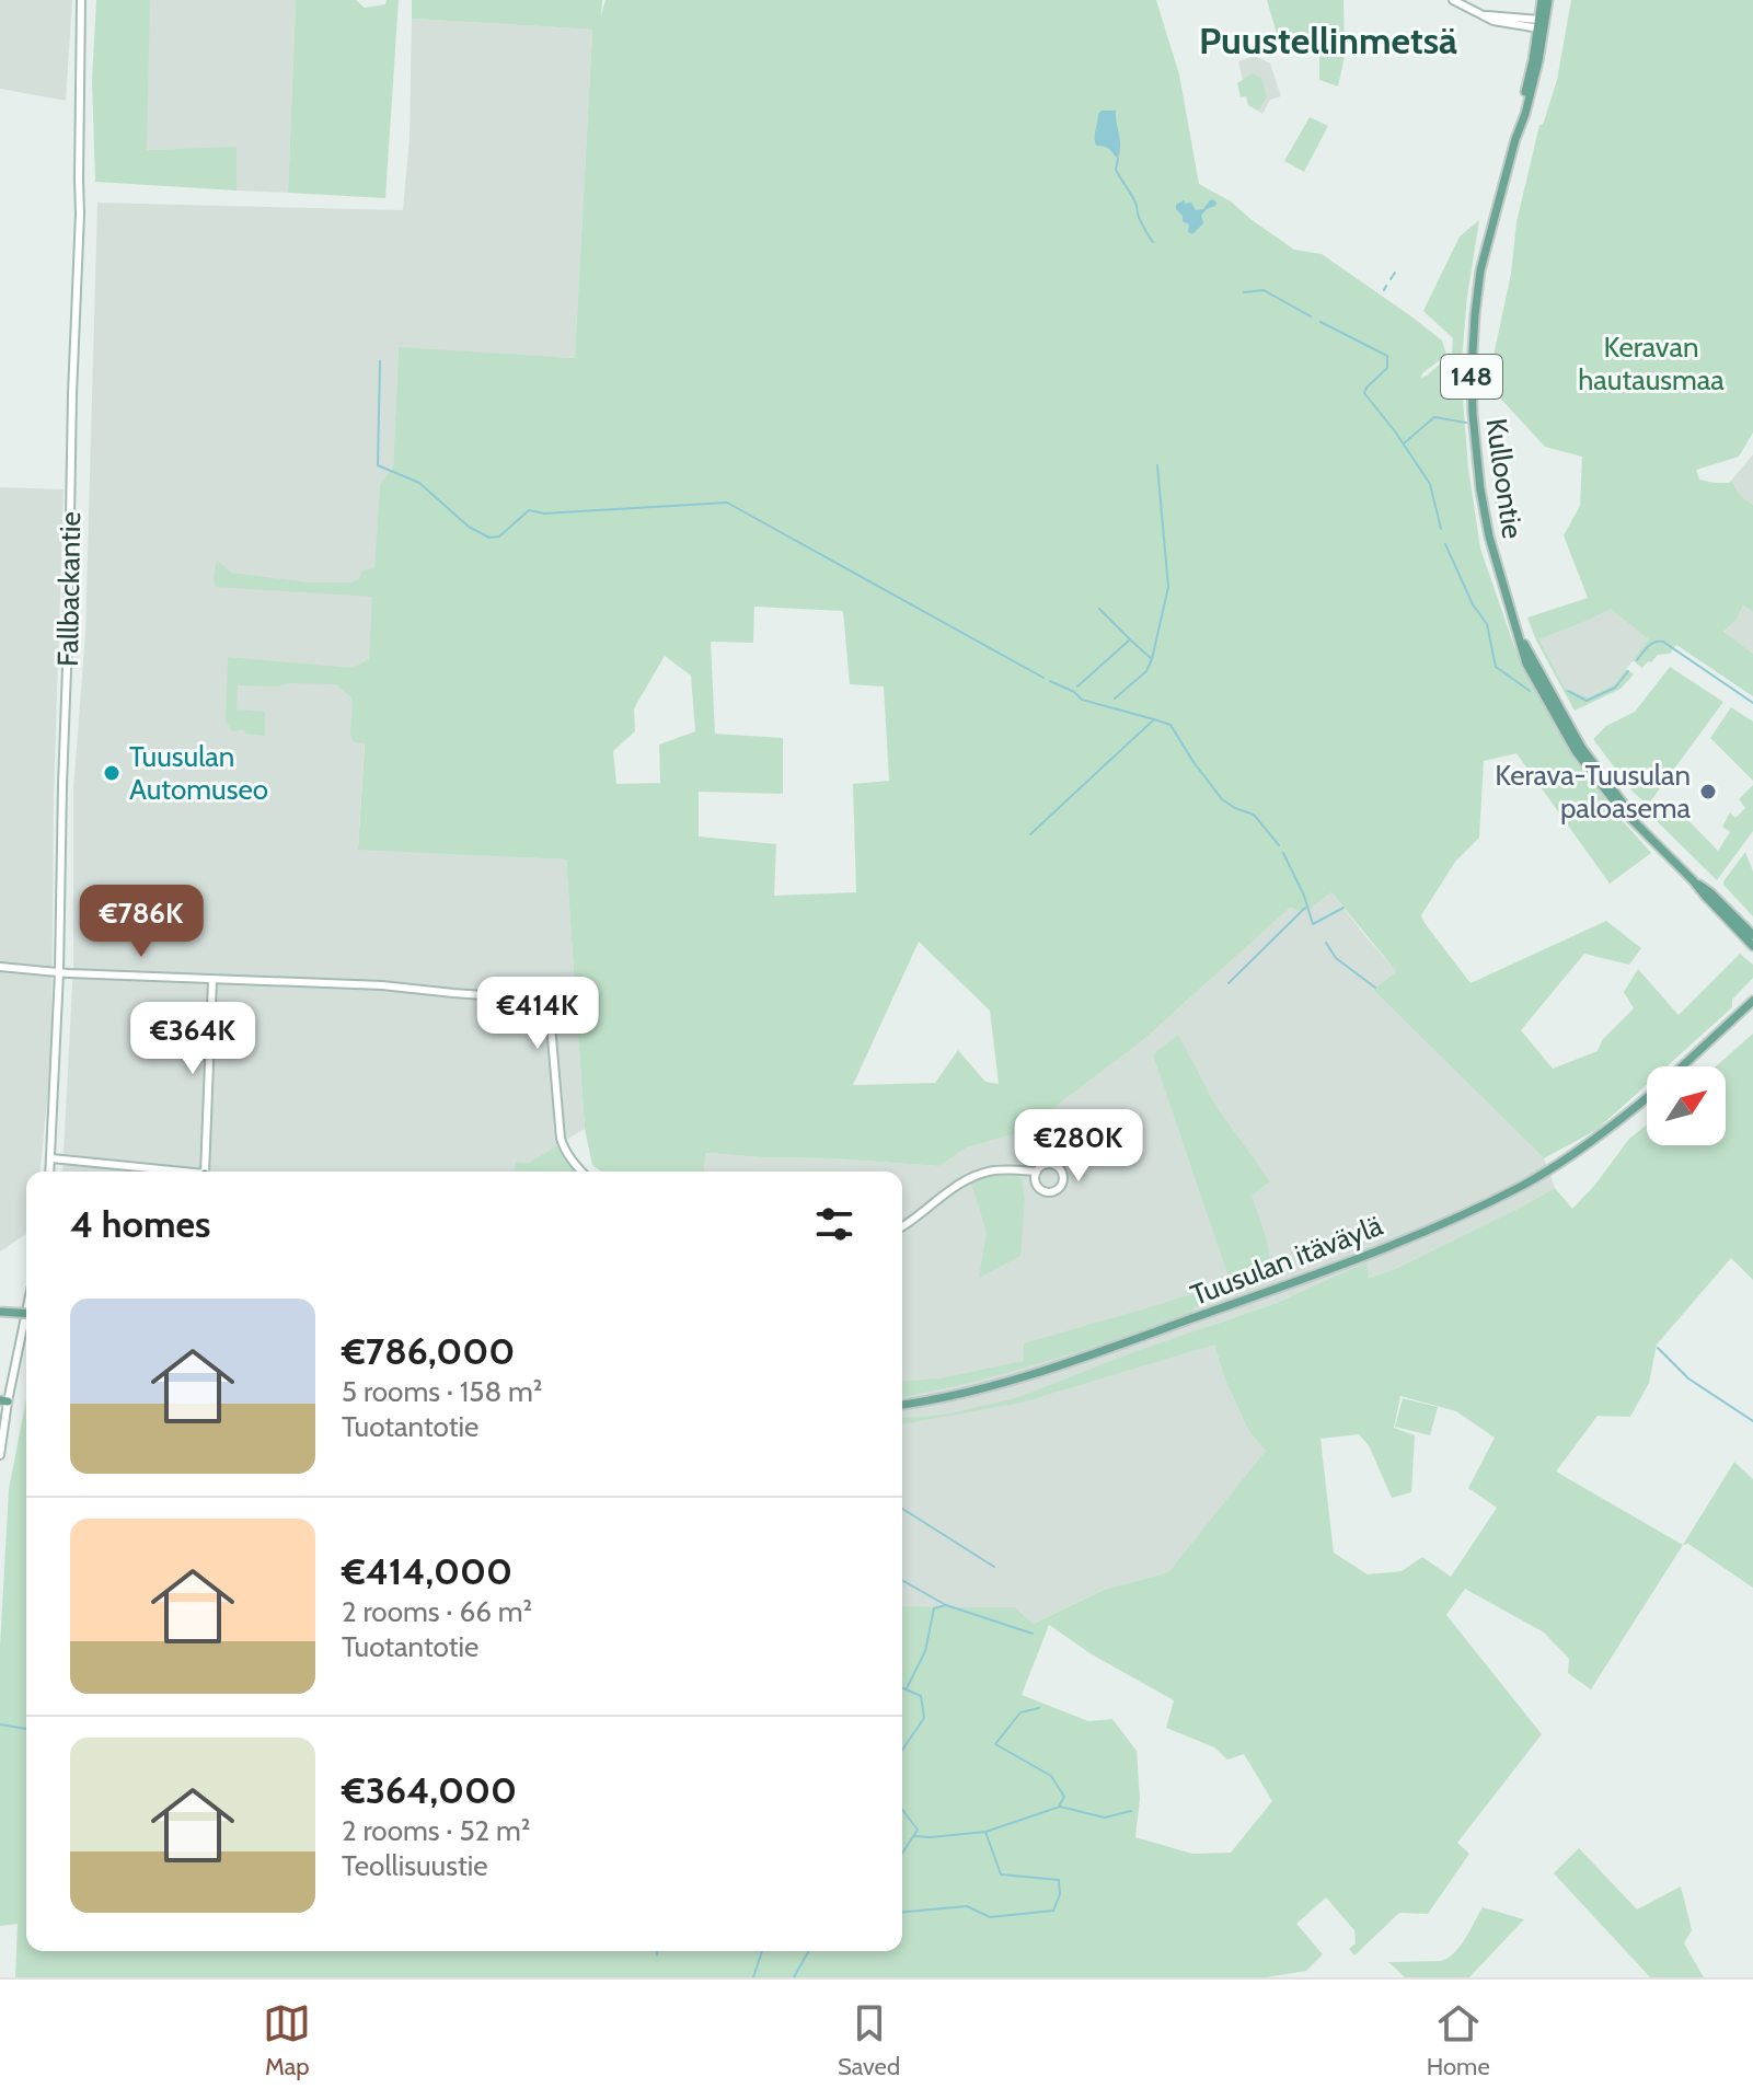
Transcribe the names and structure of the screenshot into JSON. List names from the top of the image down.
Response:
{
  "streets": {
    "main road": ["148", "Kulloontie", "Tuusulan itäväylä"],
    "street": ["Fallbackantie"]
  },
  "districts": ["Puustellinmetsä"],
  "parks": ["Keravan hautausmaa"],
  "places": ["Tuusulan Automuseo", "Kerava-Tuusulan paloasema"],
  "north": "top right",
  "page": {
    "price": [
      "€786K",
      "€414K",
      "€364K",
      "€280K"
    ],
    "heading": "4 homes",
    "list": [
      {
        "name": "€786,000",
        "note": "5 rooms · 158 m² · Tuotantotie"
      },
      {
        "name": "€414,000",
        "note": "2 rooms · 66 m² · Tuotantotie"
      },
      {
        "name": "€364,000",
        "note": "2 rooms · 52 m² · Teollisuustie"
      }
    ],
    "tabs": ["Map", "Saved", "Home"]
  }
}
